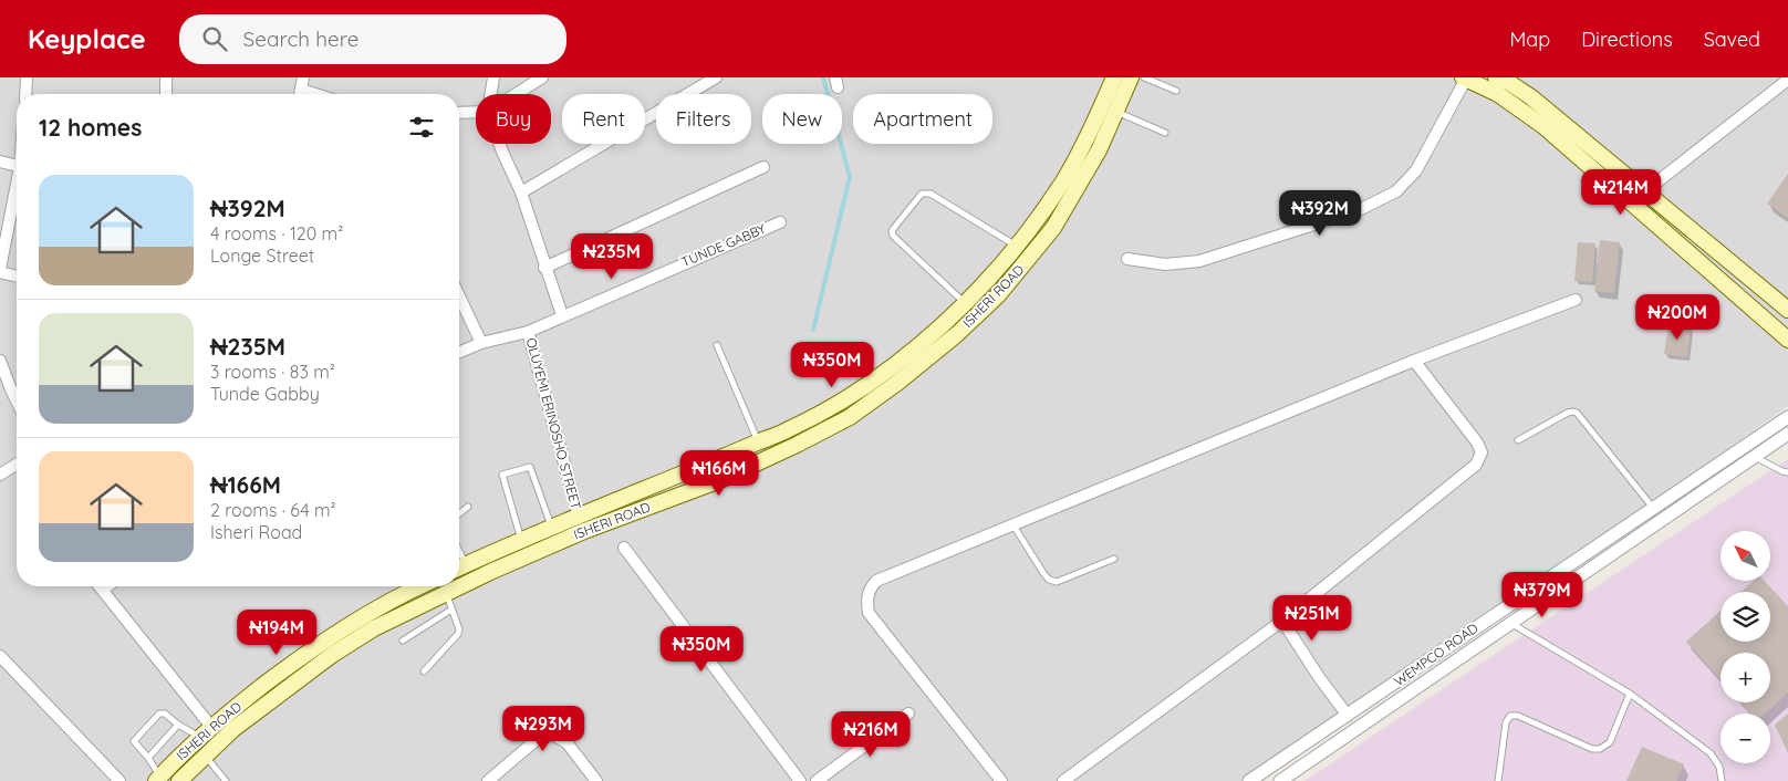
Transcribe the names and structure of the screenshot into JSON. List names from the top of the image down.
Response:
{
  "streets": {
    "main road": ["ISHERI ROAD"],
    "street": ["TUNDE GABBY", "OLUYEMI ERINOSHO STREET", "WEMPCO ROAD"]
  },
  "crossings": [
    ["TUNDE GABBY", "OLUYEMI ERINOSHO STREET"],
    ["ISHERI ROAD", "OLUYEMI ERINOSHO STREET"]
  ],
  "north": "top left",
  "page": {
    "header": "Keyplace",
    "search": "Search here",
    "nav": ["Map", "Directions", "Saved"],
    "chip": [
      "Buy",
      "Rent",
      "Filters",
      "New",
      "Apartment"
    ],
    "heading": "12 homes",
    "list": [
      {
        "name": "₦392M",
        "note": "4 rooms · 120 m² · Longe Street"
      },
      {
        "name": "₦235M",
        "note": "3 rooms · 83 m² · Tunde Gabby"
      },
      {
        "name": "₦166M",
        "note": "2 rooms · 64 m² · Isheri Road"
      }
    ],
    "price": [
      "₦214M",
      "₦392M",
      "₦235M",
      "₦200M",
      "₦350M",
      "₦166M",
      "₦379M",
      "₦251M",
      "₦194M",
      "₦350M",
      "₦293M",
      "₦216M"
    ],
    "map_buttons": ["+", "−"]
  }
}
